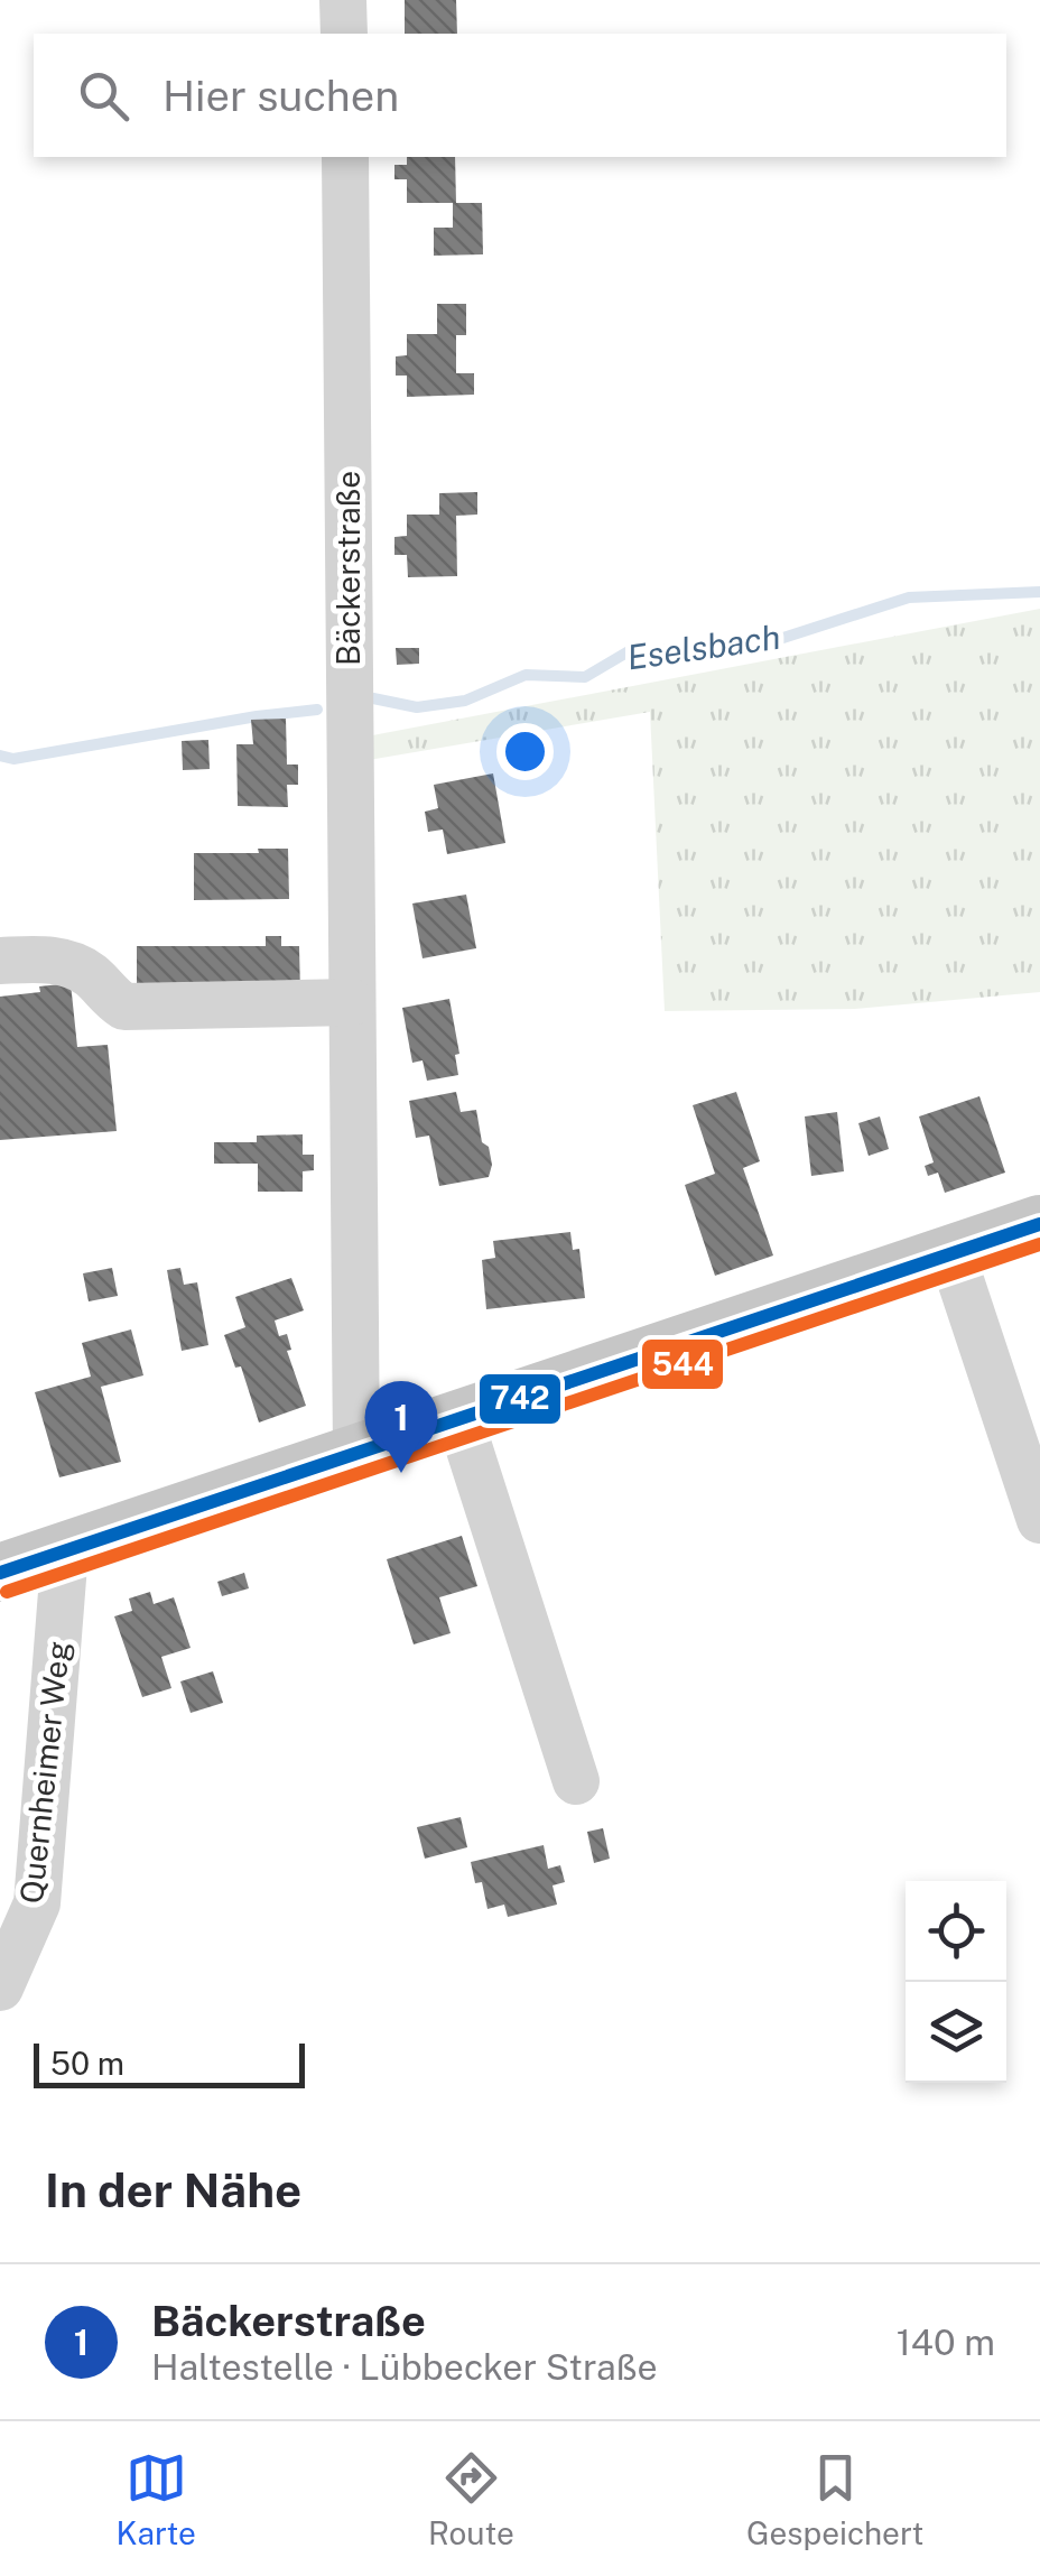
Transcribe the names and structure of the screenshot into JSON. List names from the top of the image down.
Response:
{
  "streets": {
    "street": ["Bäckerstraße", "Quernheimer Weg"]
  },
  "water": ["Eselsbach"],
  "lines": ["transit line 742", "transit line 544"],
  "scale_bar": "50 m",
  "page": {
    "search": "Hier suchen",
    "pins": "1",
    "scale": "50 m",
    "heading": "In der Nähe",
    "list": [
      {
        "mark": "1",
        "name": "Bäckerstraße",
        "note": "Haltestelle · Lübbecker Straße",
        "value": "140 m"
      }
    ],
    "nav": ["Karte", "Route", "Gespeichert"]
  }
}
